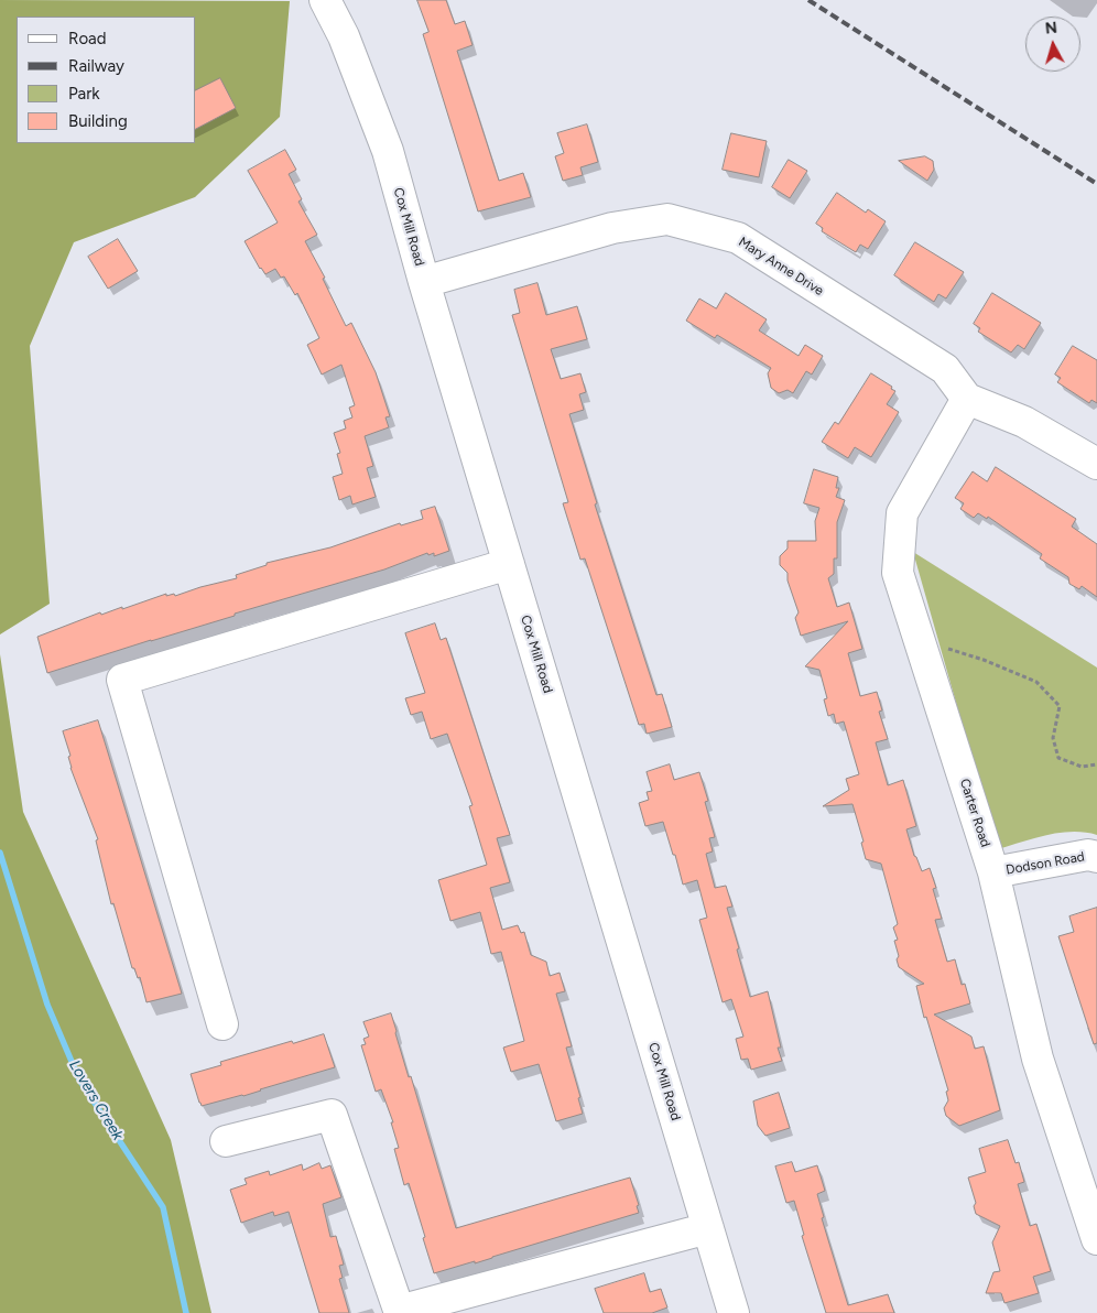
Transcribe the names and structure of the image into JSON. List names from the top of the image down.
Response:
{
  "streets": {
    "street": [
      "Cox Mill Road",
      "Mary Anne Drive",
      "Carter Road",
      "Dodson Road"
    ]
  },
  "crossings": [
    ["Cox Mill Road", "Mary Anne Drive"],
    ["Mary Anne Drive", "Carter Road"],
    ["Carter Road", "Dodson Road"]
  ],
  "water": ["Lovers Creek"],
  "legend": [
    "Road",
    "Railway",
    "Park",
    "Building"
  ],
  "north": "top"
}
